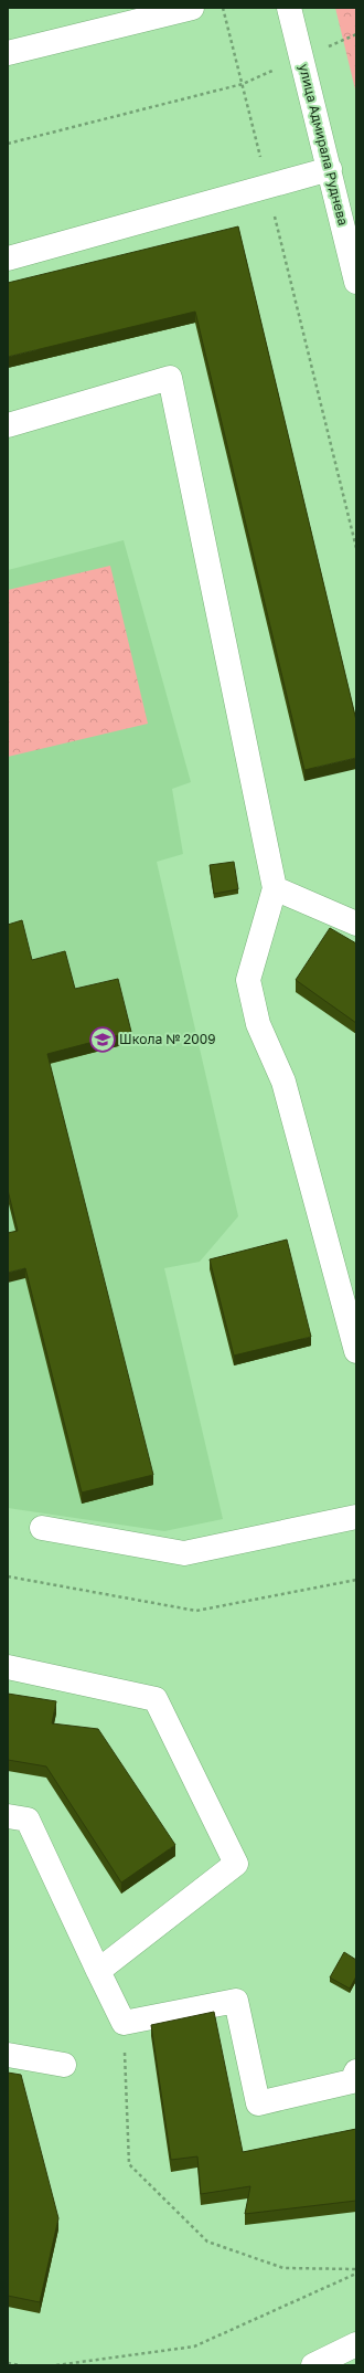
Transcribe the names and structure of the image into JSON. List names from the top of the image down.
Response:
{
  "streets": {
    "street": ["улица Адмирала Руднева"]
  },
  "places": {
    "school or university": ["Школа № 2009"]
  }
}
